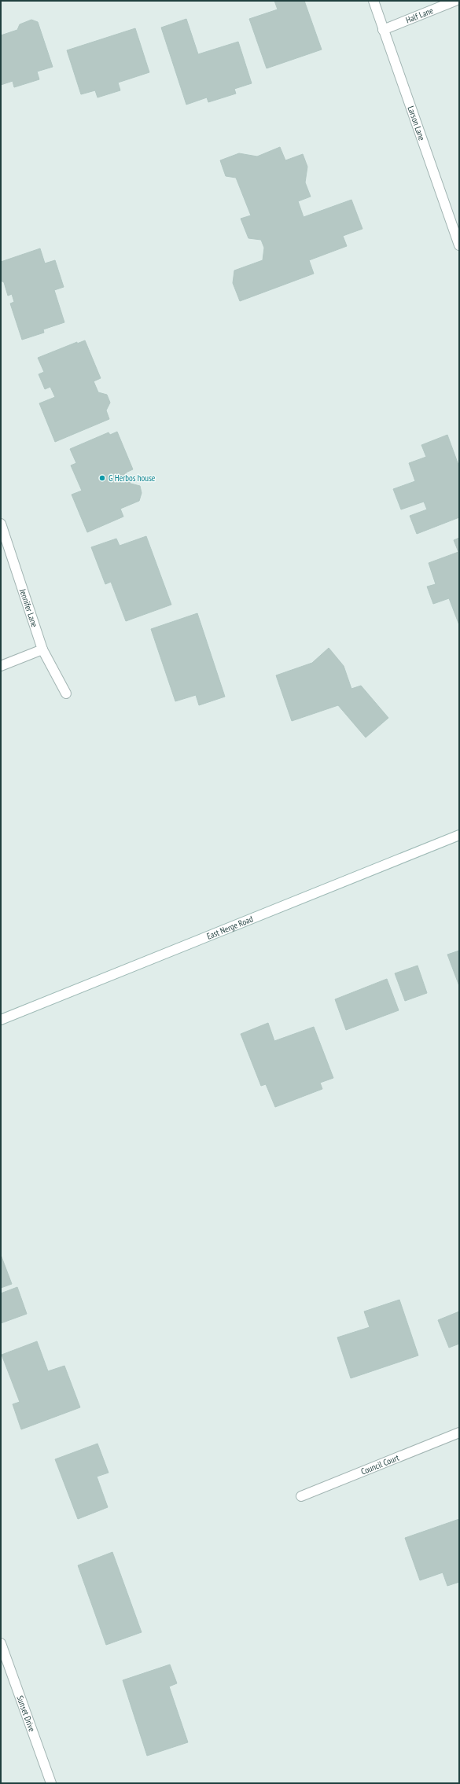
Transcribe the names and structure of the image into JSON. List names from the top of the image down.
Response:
{
  "streets": {
    "street": [
      "Half Lane",
      "Larson Lane",
      "Jennifer Lane",
      "East Nerge Road",
      "Council Court",
      "Sunset Drive"
    ]
  },
  "crossings": [
    ["Half Lane", "Larson Lane"]
  ],
  "places": ["G Herbos house"]
}
